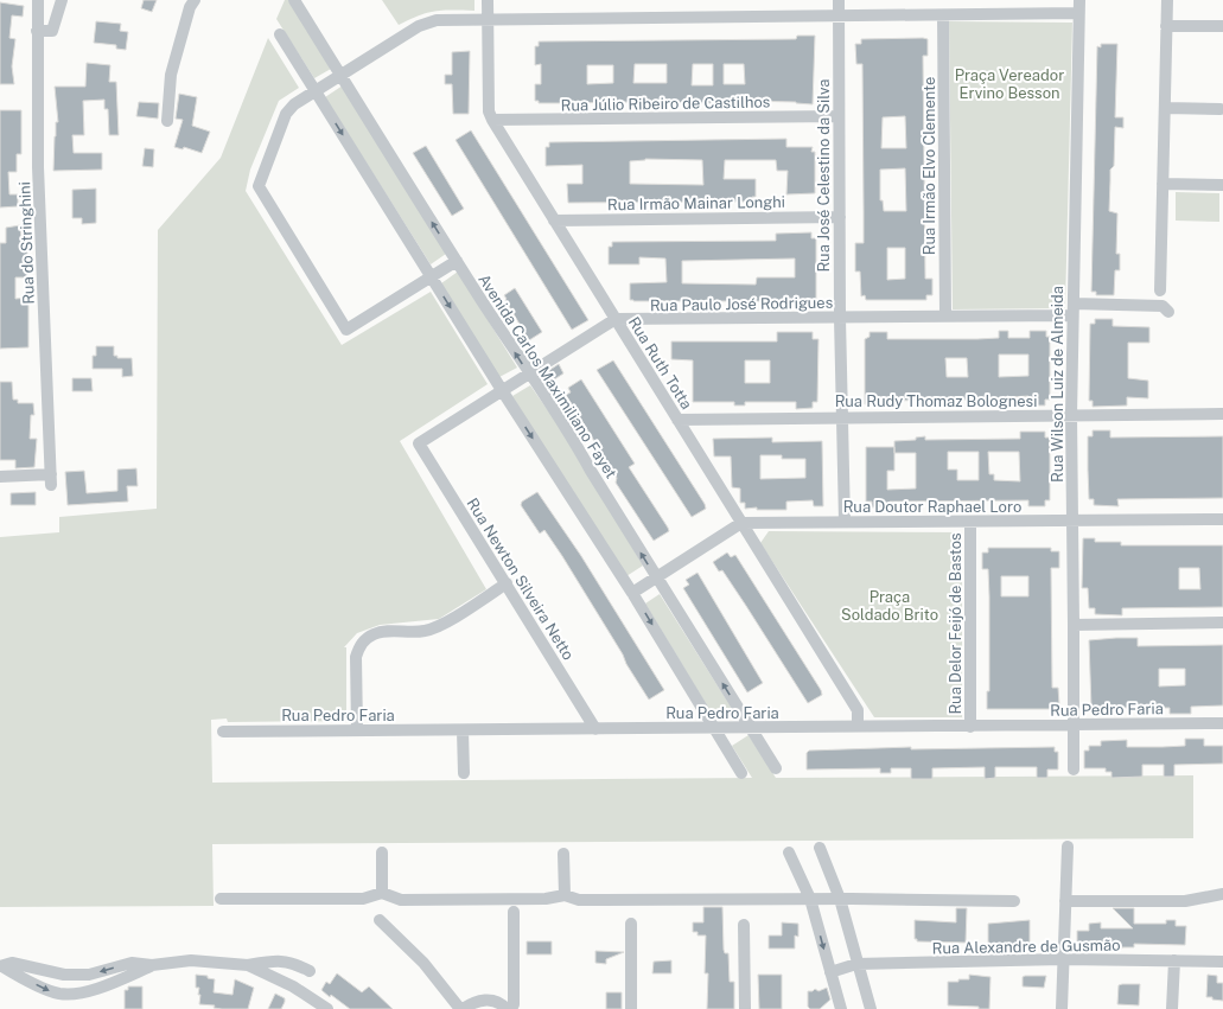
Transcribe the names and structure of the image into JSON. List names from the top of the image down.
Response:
{
  "streets": {
    "street": [
      "Rua Júlio Ribeiro de Castilhos",
      "Rua Irmão Elvo Clemente",
      "Rua José Celestino da Silva",
      "Rua Irmão Mainar Longhi",
      "Rua do Stringhini",
      "Rua Paulo José Rodrigues",
      "Rua Ruth Totta",
      "Avenida Carlos Maximiliano Fayet",
      "Rua Wilson Luiz de Almeida",
      "Rua Rudy Thomaz Bolognesi",
      "Rua Doutor Raphael Loro",
      "Rua Newton Silveira Netto",
      "Rua Delor Feijó de Bastos",
      "Rua Pedro Faria",
      "Rua Alexandre de Gusmão"
    ]
  },
  "crossings": [
    ["Rua Júlio Ribeiro de Castilhos", "Rua José Celestino da Silva"],
    ["Rua Júlio Ribeiro de Castilhos", "Rua Ruth Totta"],
    ["Rua Irmão Elvo Clemente", "Rua Paulo José Rodrigues"],
    ["Rua José Celestino da Silva", "Rua Irmão Mainar Longhi"],
    ["Rua José Celestino da Silva", "Rua Paulo José Rodrigues"],
    ["Rua José Celestino da Silva", "Rua Rudy Thomaz Bolognesi"],
    ["Rua José Celestino da Silva", "Rua Doutor Raphael Loro"],
    ["Rua Irmão Mainar Longhi", "Rua Ruth Totta"],
    ["Rua Paulo José Rodrigues", "Rua Ruth Totta"],
    ["Rua Paulo José Rodrigues", "Rua Wilson Luiz de Almeida"],
    ["Rua Ruth Totta", "Rua Rudy Thomaz Bolognesi"],
    ["Rua Ruth Totta", "Rua Doutor Raphael Loro"],
    ["Rua Ruth Totta", "Rua Pedro Faria"],
    ["Avenida Carlos Maximiliano Fayet", "Rua Pedro Faria"],
    ["Rua Wilson Luiz de Almeida", "Rua Rudy Thomaz Bolognesi"],
    ["Rua Wilson Luiz de Almeida", "Rua Doutor Raphael Loro"],
    ["Rua Wilson Luiz de Almeida", "Rua Pedro Faria"],
    ["Rua Doutor Raphael Loro", "Rua Delor Feijó de Bastos"],
    ["Rua Newton Silveira Netto", "Rua Pedro Faria"],
    ["Rua Delor Feijó de Bastos", "Rua Pedro Faria"]
  ],
  "parks": ["Praça Vereador Ervino Besson", "Praça Soldado Brito"]
}
